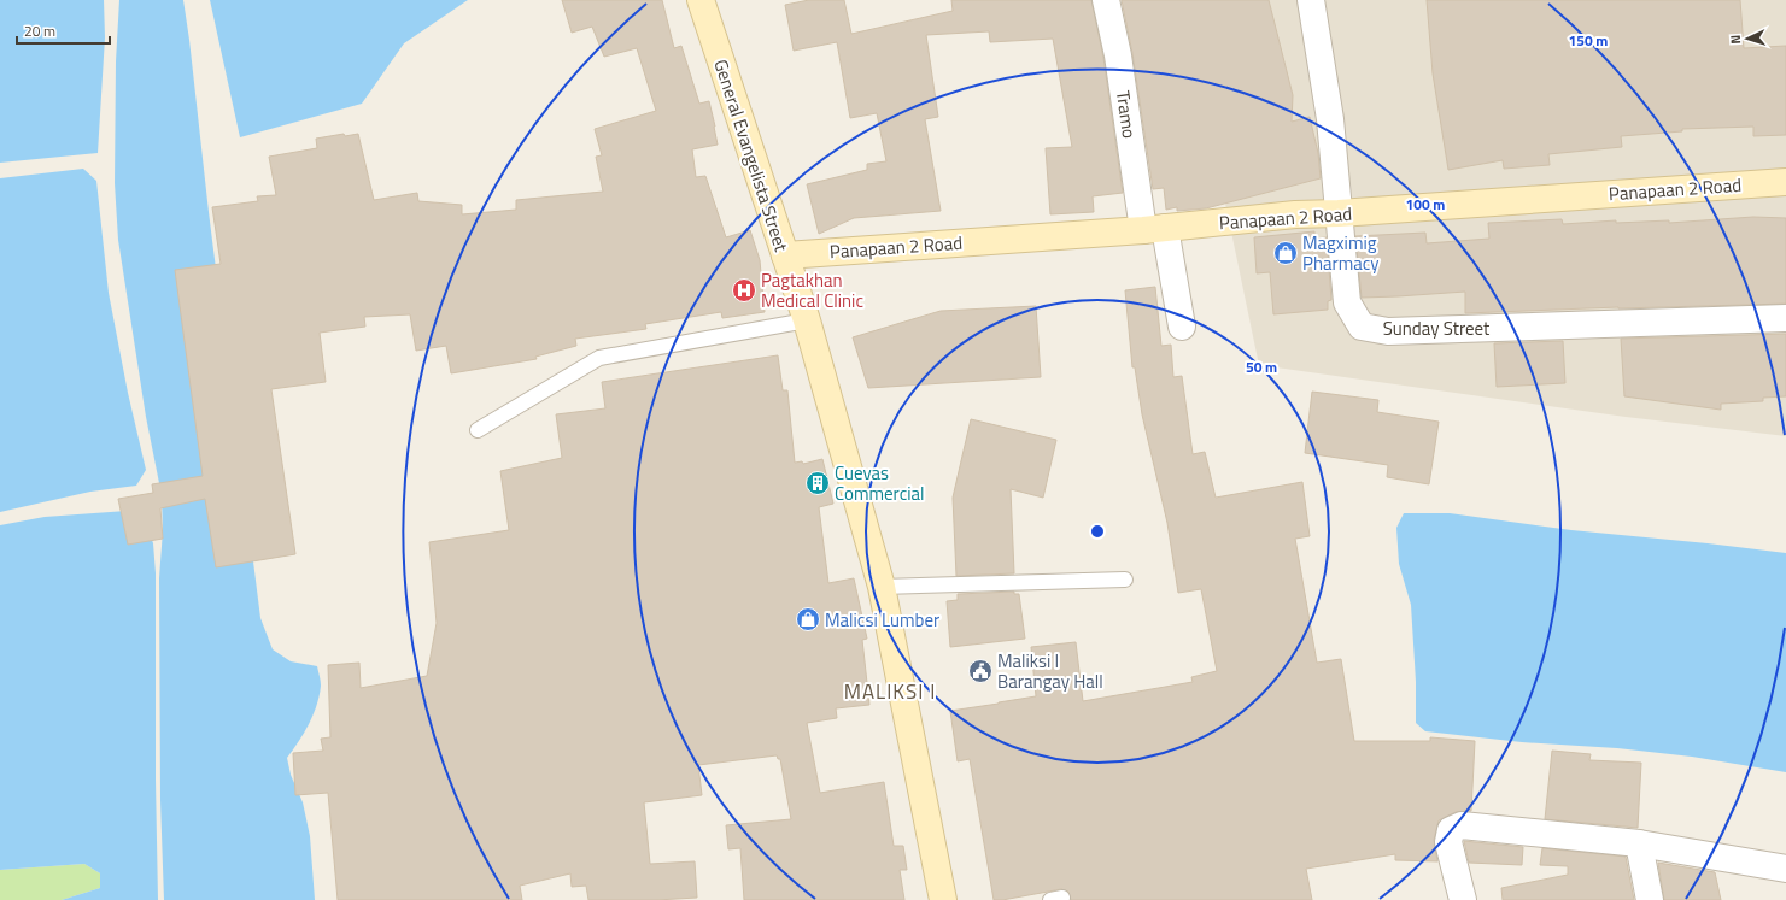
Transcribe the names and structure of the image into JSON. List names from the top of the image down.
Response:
{
  "streets": {
    "street": [
      "Tramo",
      "General Evangelista Street",
      "Panapaan 2 Road",
      "Sunday Street"
    ]
  },
  "crossings": [
    ["Tramo", "Panapaan 2 Road"],
    ["General Evangelista Street", "Panapaan 2 Road"],
    ["Panapaan 2 Road", "Sunday Street"]
  ],
  "districts": ["MALIKSI I"],
  "places": {
    "shop": ["Magximig Pharmacy", "Malicsi Lumber"],
    "hospital": ["Pagtakhan Medical Clinic"],
    "building": ["Cuevas Commercial"],
    "public building": ["Maliksi I Barangay Hall"]
  },
  "scale_bar": "20 m",
  "north": "left",
  "rings": ["150 m", "100 m", "50 m"]
}
